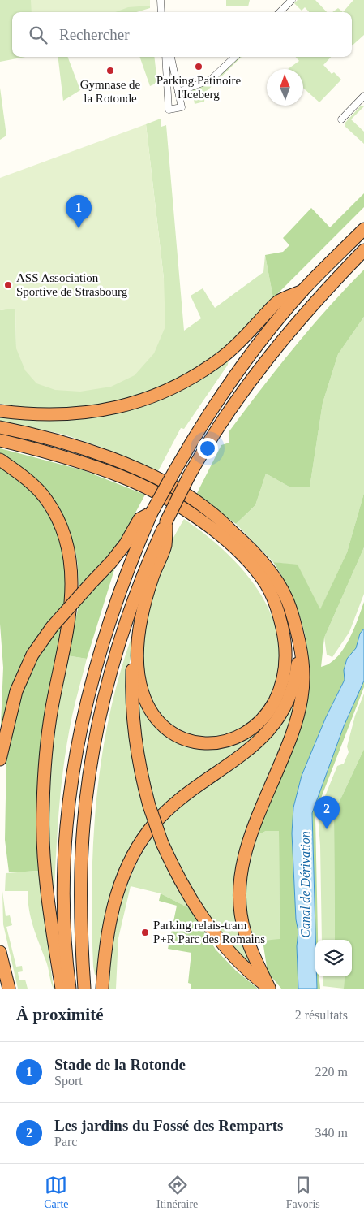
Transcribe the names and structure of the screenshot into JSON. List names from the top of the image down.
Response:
{
  "water": ["Canal de Dérivation"],
  "places": [
    "Parking Patinoire l'Iceberg",
    "Gymnase de la Rotonde",
    "ASS Association Sportive de Strasbourg",
    "Parking relais-tram P+R Parc des Romains"
  ],
  "north": "top",
  "page": {
    "search": "Rechercher",
    "pins": ["1", "2"],
    "heading": ["À proximité", "2 résultats"],
    "list": [
      {
        "mark": "1",
        "name": "Stade de la Rotonde",
        "note": "Sport",
        "value": "220 m"
      },
      {
        "mark": "2",
        "name": "Les jardins du Fossé des Remparts",
        "note": "Parc",
        "value": "340 m"
      }
    ],
    "nav": ["Carte", "Itinéraire", "Favoris"]
  }
}
